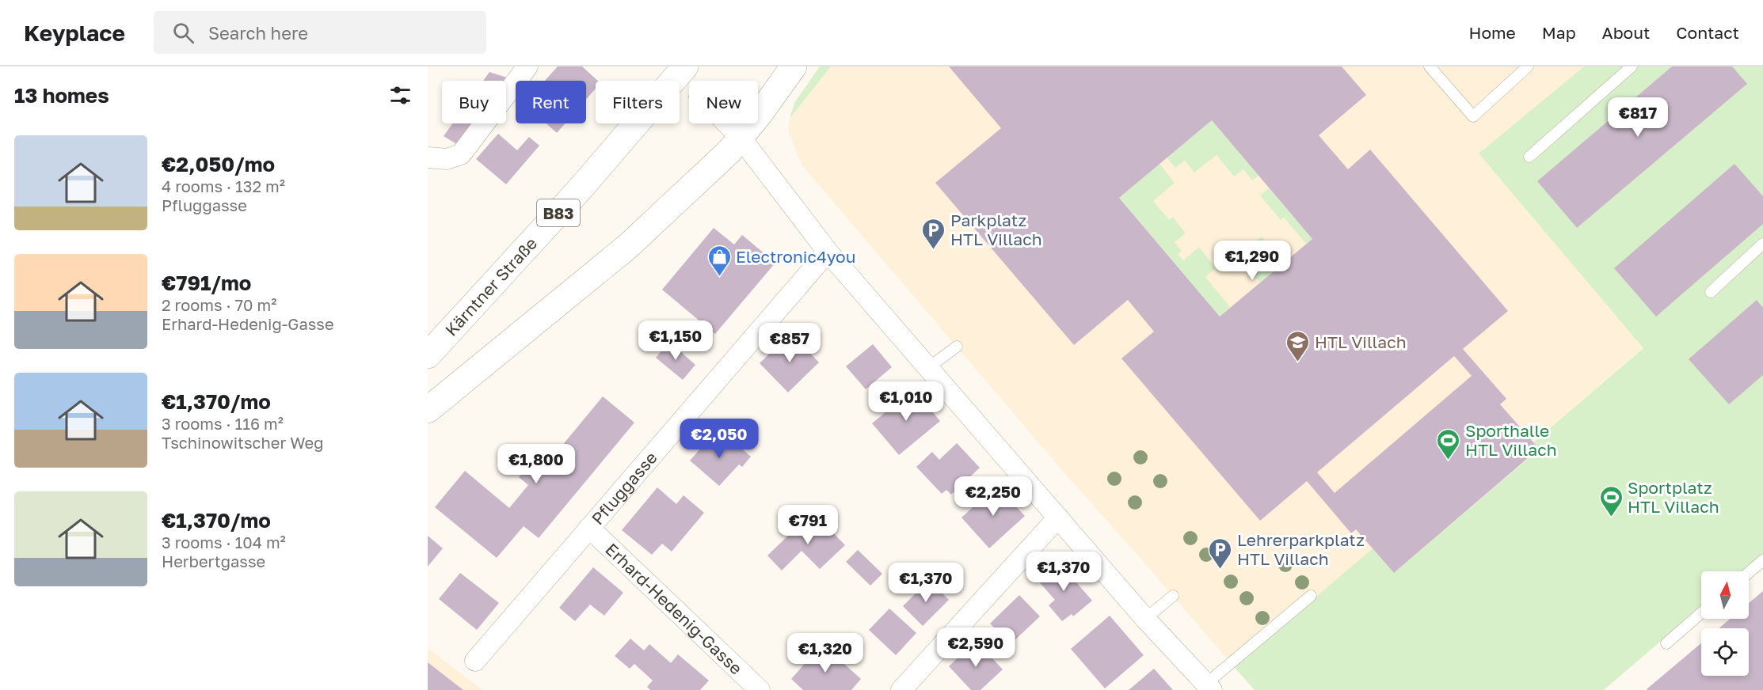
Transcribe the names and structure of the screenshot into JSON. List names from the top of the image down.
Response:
{
  "streets": {
    "main road": ["B83", "Kärntner Straße"],
    "street": ["Pfluggasse", "Erhard-Hedenig-Gasse"]
  },
  "crossings": [
    ["Pfluggasse", "Erhard-Hedenig-Gasse"]
  ],
  "places": {
    "parking": ["Parkplatz HTL Villach", "Lehrerparkplatz HTL Villach"],
    "shop": ["Electronic4you"],
    "school or university": ["HTL Villach"],
    "sports": ["Sporthalle HTL Villach", "Sportplatz HTL Villach"]
  },
  "north": "top",
  "page": {
    "header": "Keyplace",
    "search": "Search here",
    "nav": [
      "Home",
      "Map",
      "About",
      "Contact"
    ],
    "heading": "13 homes",
    "chip": [
      "Buy",
      "Rent",
      "Filters",
      "New"
    ],
    "price": [
      "€817",
      "€1,290",
      "€1,150",
      "€857",
      "€1,010",
      "€2,050",
      "€1,800",
      "€2,250",
      "€791",
      "€1,370",
      "€1,370",
      "€2,590",
      "€1,320"
    ],
    "list": [
      {
        "name": "€2,050/mo",
        "note": "4 rooms · 132 m² · Pfluggasse"
      },
      {
        "name": "€791/mo",
        "note": "2 rooms · 70 m² · Erhard-Hedenig-Gasse"
      },
      {
        "name": "€1,370/mo",
        "note": "3 rooms · 116 m² · Tschinowitscher Weg"
      },
      {
        "name": "€1,370/mo",
        "note": "3 rooms · 104 m² · Herbertgasse"
      }
    ]
  }
}
